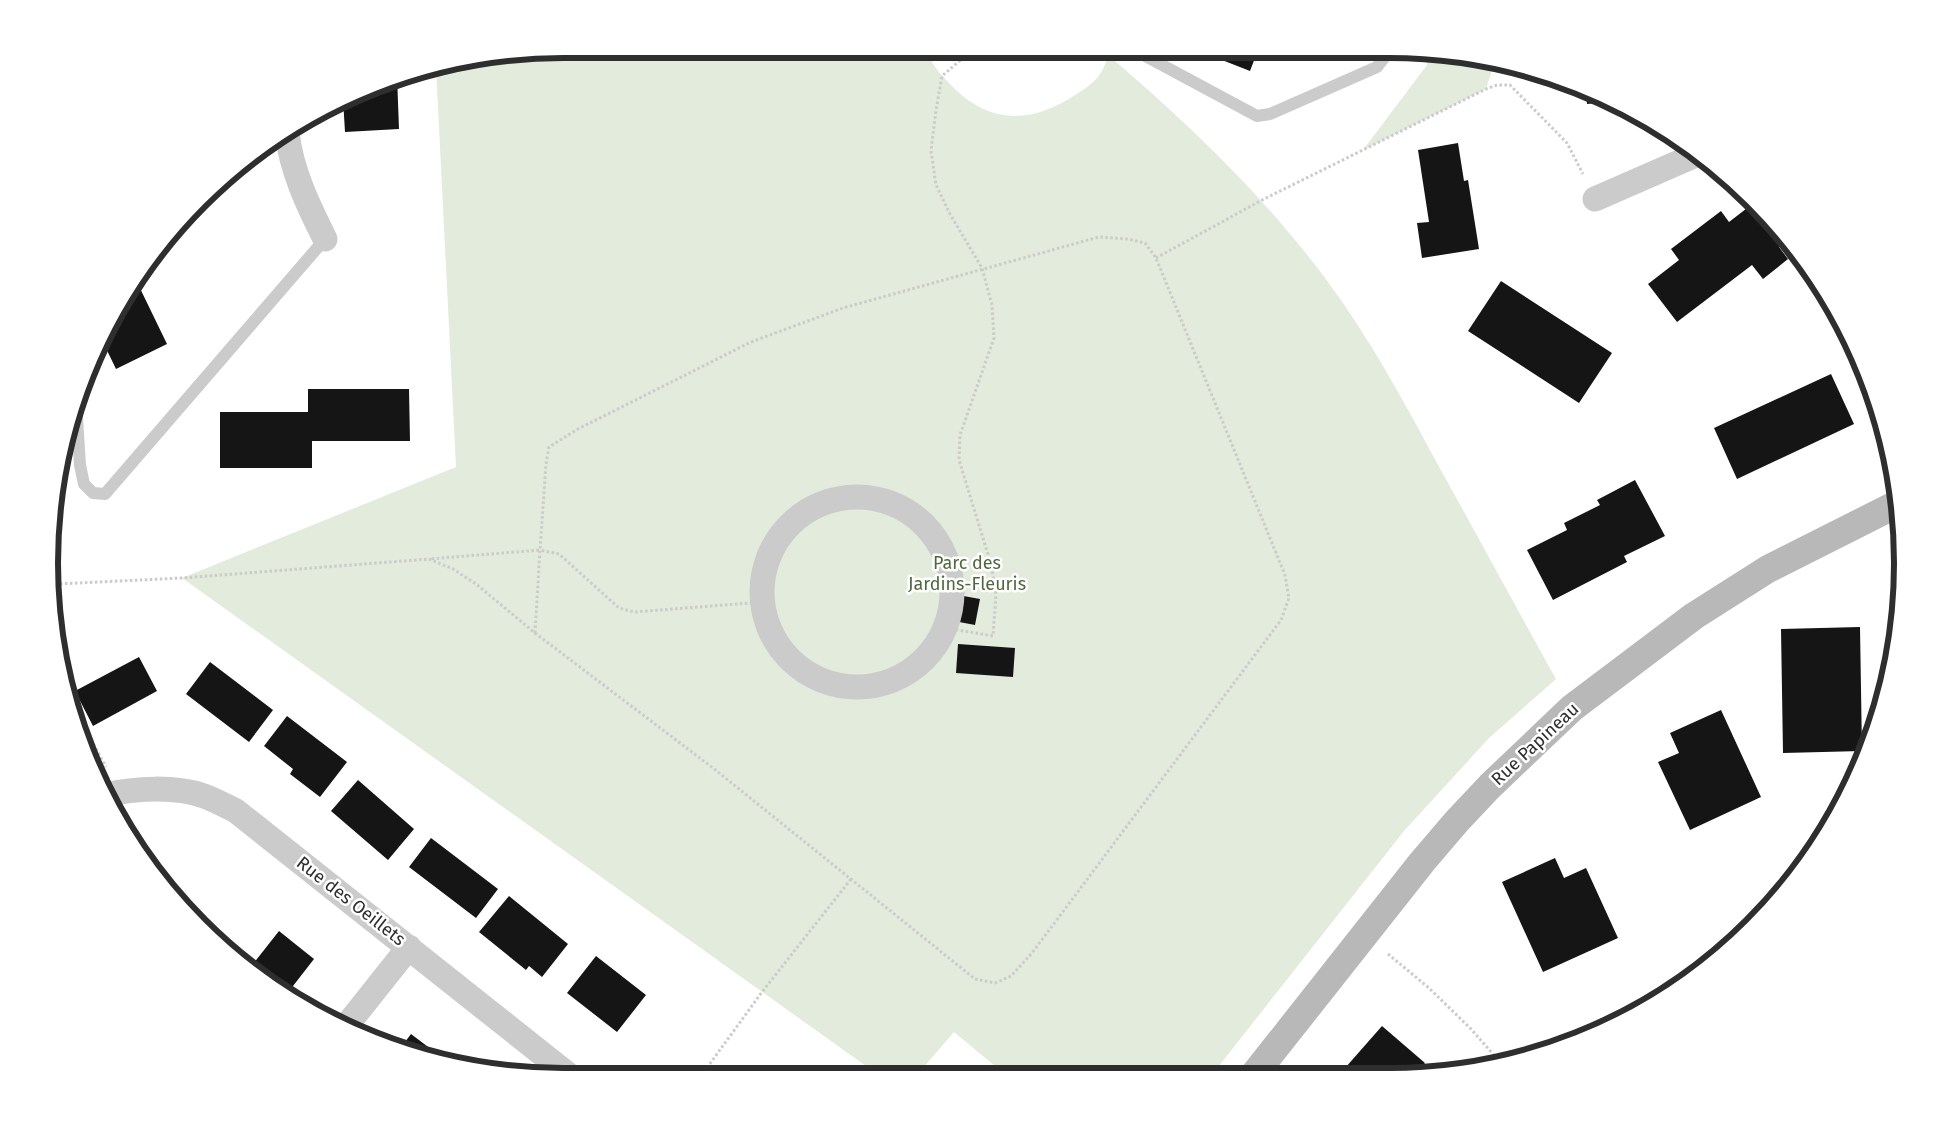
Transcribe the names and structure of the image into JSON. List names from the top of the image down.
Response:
{
  "streets": {
    "street": ["Rue Papineau", "Rue des Oeillets"]
  },
  "parks": ["Parc des Jardins-Fleuris"]
}
